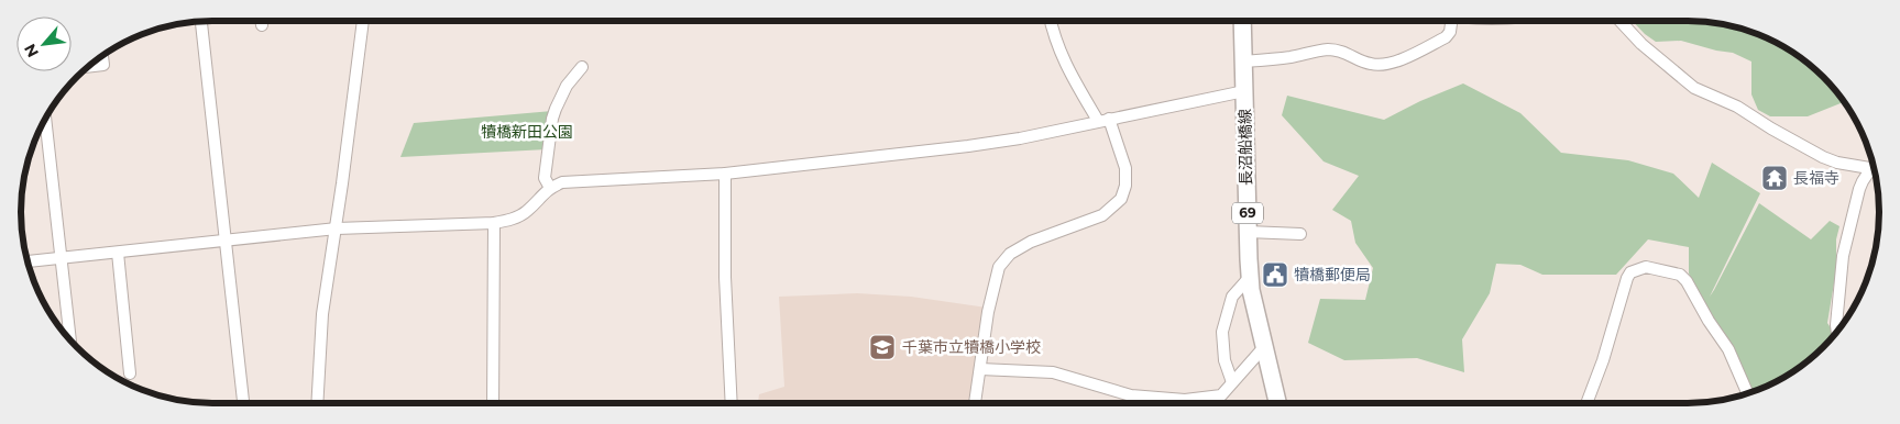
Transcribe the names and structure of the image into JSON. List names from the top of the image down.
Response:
{
  "streets": {
    "main road": ["長沼船橋線", "69"]
  },
  "parks": ["犢橋新田公園"],
  "places": {
    "temple": ["長福寺"],
    "public building": ["犢橋郵便局"],
    "school or university": ["千葉市立犢橋小学校"]
  },
  "north": "bottom left"
}
